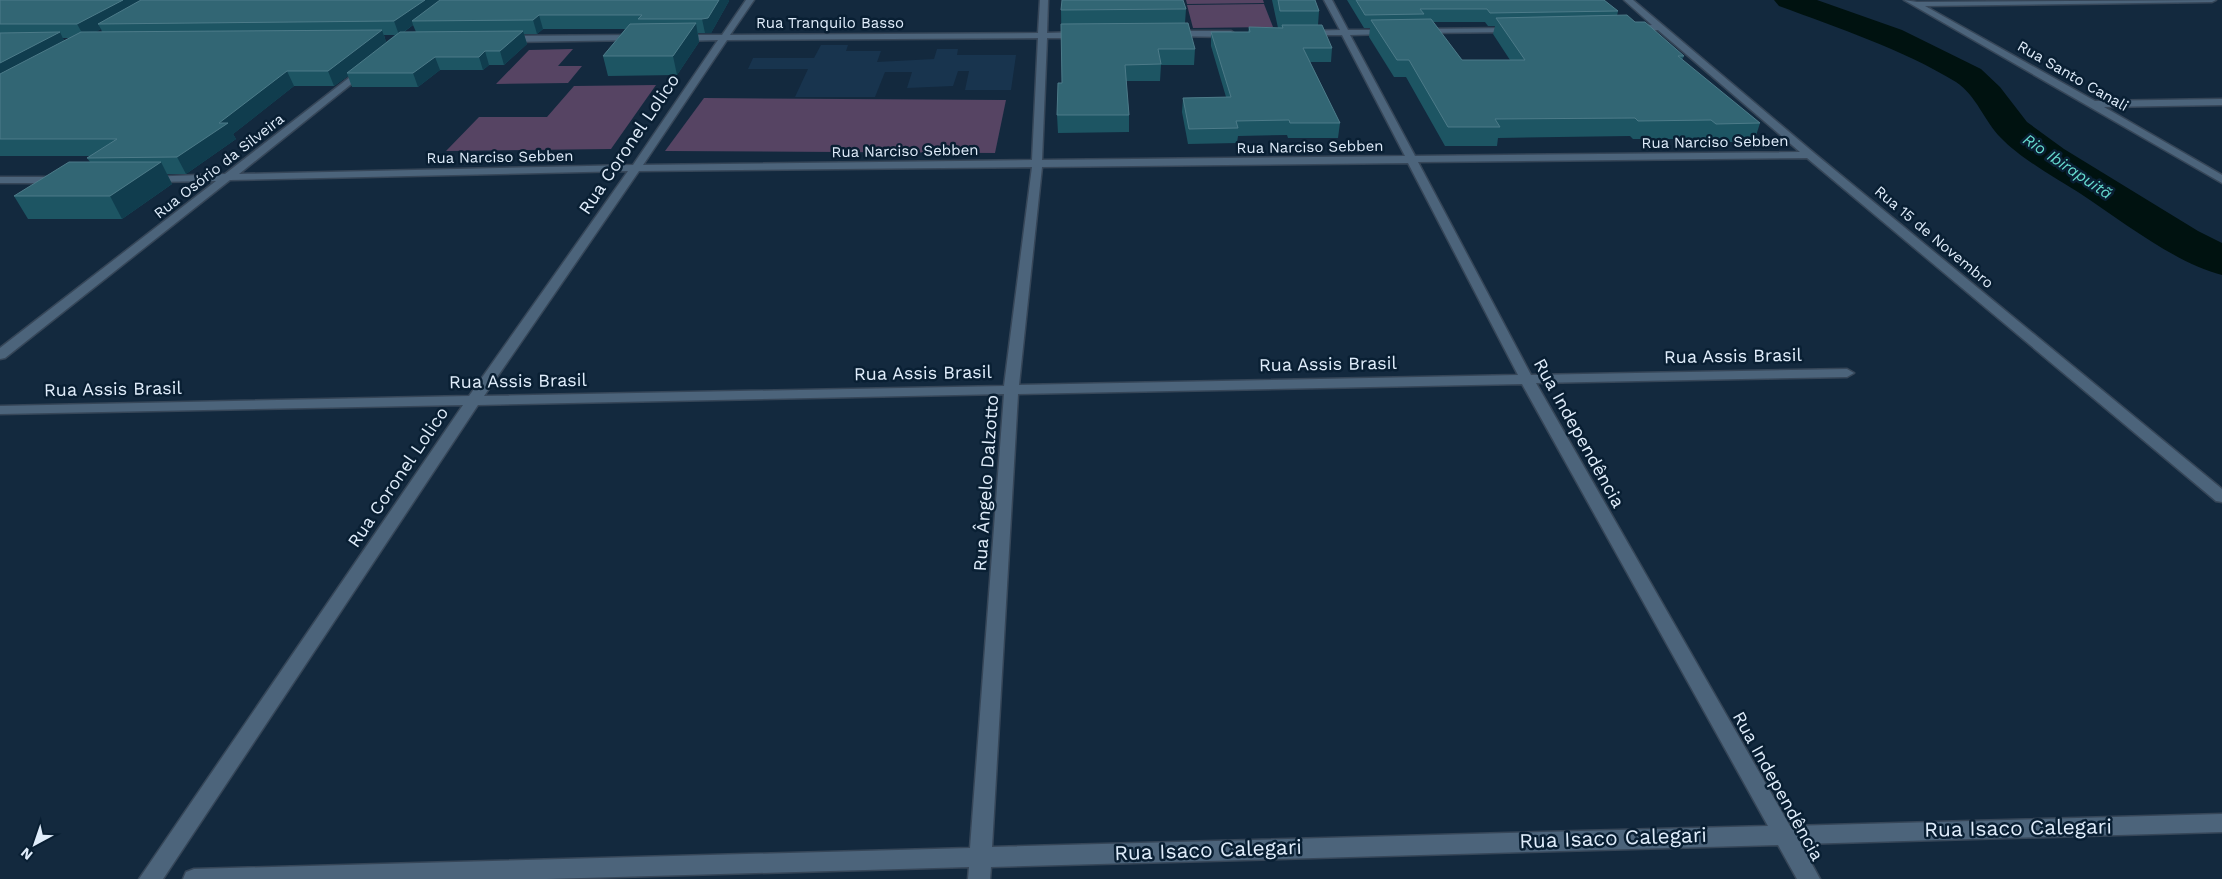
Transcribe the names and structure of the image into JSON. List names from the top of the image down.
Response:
{
  "streets": {
    "street": [
      "Rua Tranquilo Basso",
      "Rua Santo Canali",
      "Rua Narciso Sebben",
      "Rua Coronel Lolico",
      "Rua Osório da Silveira",
      "Rua 15 de Novembro",
      "Rua Assis Brasil",
      "Rua Independência",
      "Rua Ângelo Dalzotto",
      "Rua Isaco Calegari"
    ]
  },
  "crossings": [
    ["Rua Tranquilo Basso", "Rua Coronel Lolico"],
    ["Rua Tranquilo Basso", "Rua Ângelo Dalzotto"],
    ["Rua Narciso Sebben", "Rua Coronel Lolico"],
    ["Rua Narciso Sebben", "Rua Osório da Silveira"],
    ["Rua Narciso Sebben", "Rua 15 de Novembro"],
    ["Rua Narciso Sebben", "Rua Independência"],
    ["Rua Narciso Sebben", "Rua Ângelo Dalzotto"],
    ["Rua Coronel Lolico", "Rua Assis Brasil"],
    ["Rua Assis Brasil", "Rua Independência"],
    ["Rua Assis Brasil", "Rua Ângelo Dalzotto"],
    ["Rua Independência", "Rua Isaco Calegari"],
    ["Rua Ângelo Dalzotto", "Rua Isaco Calegari"]
  ],
  "water": ["Rio Ibirapuitã"],
  "north": "bottom left"
}
